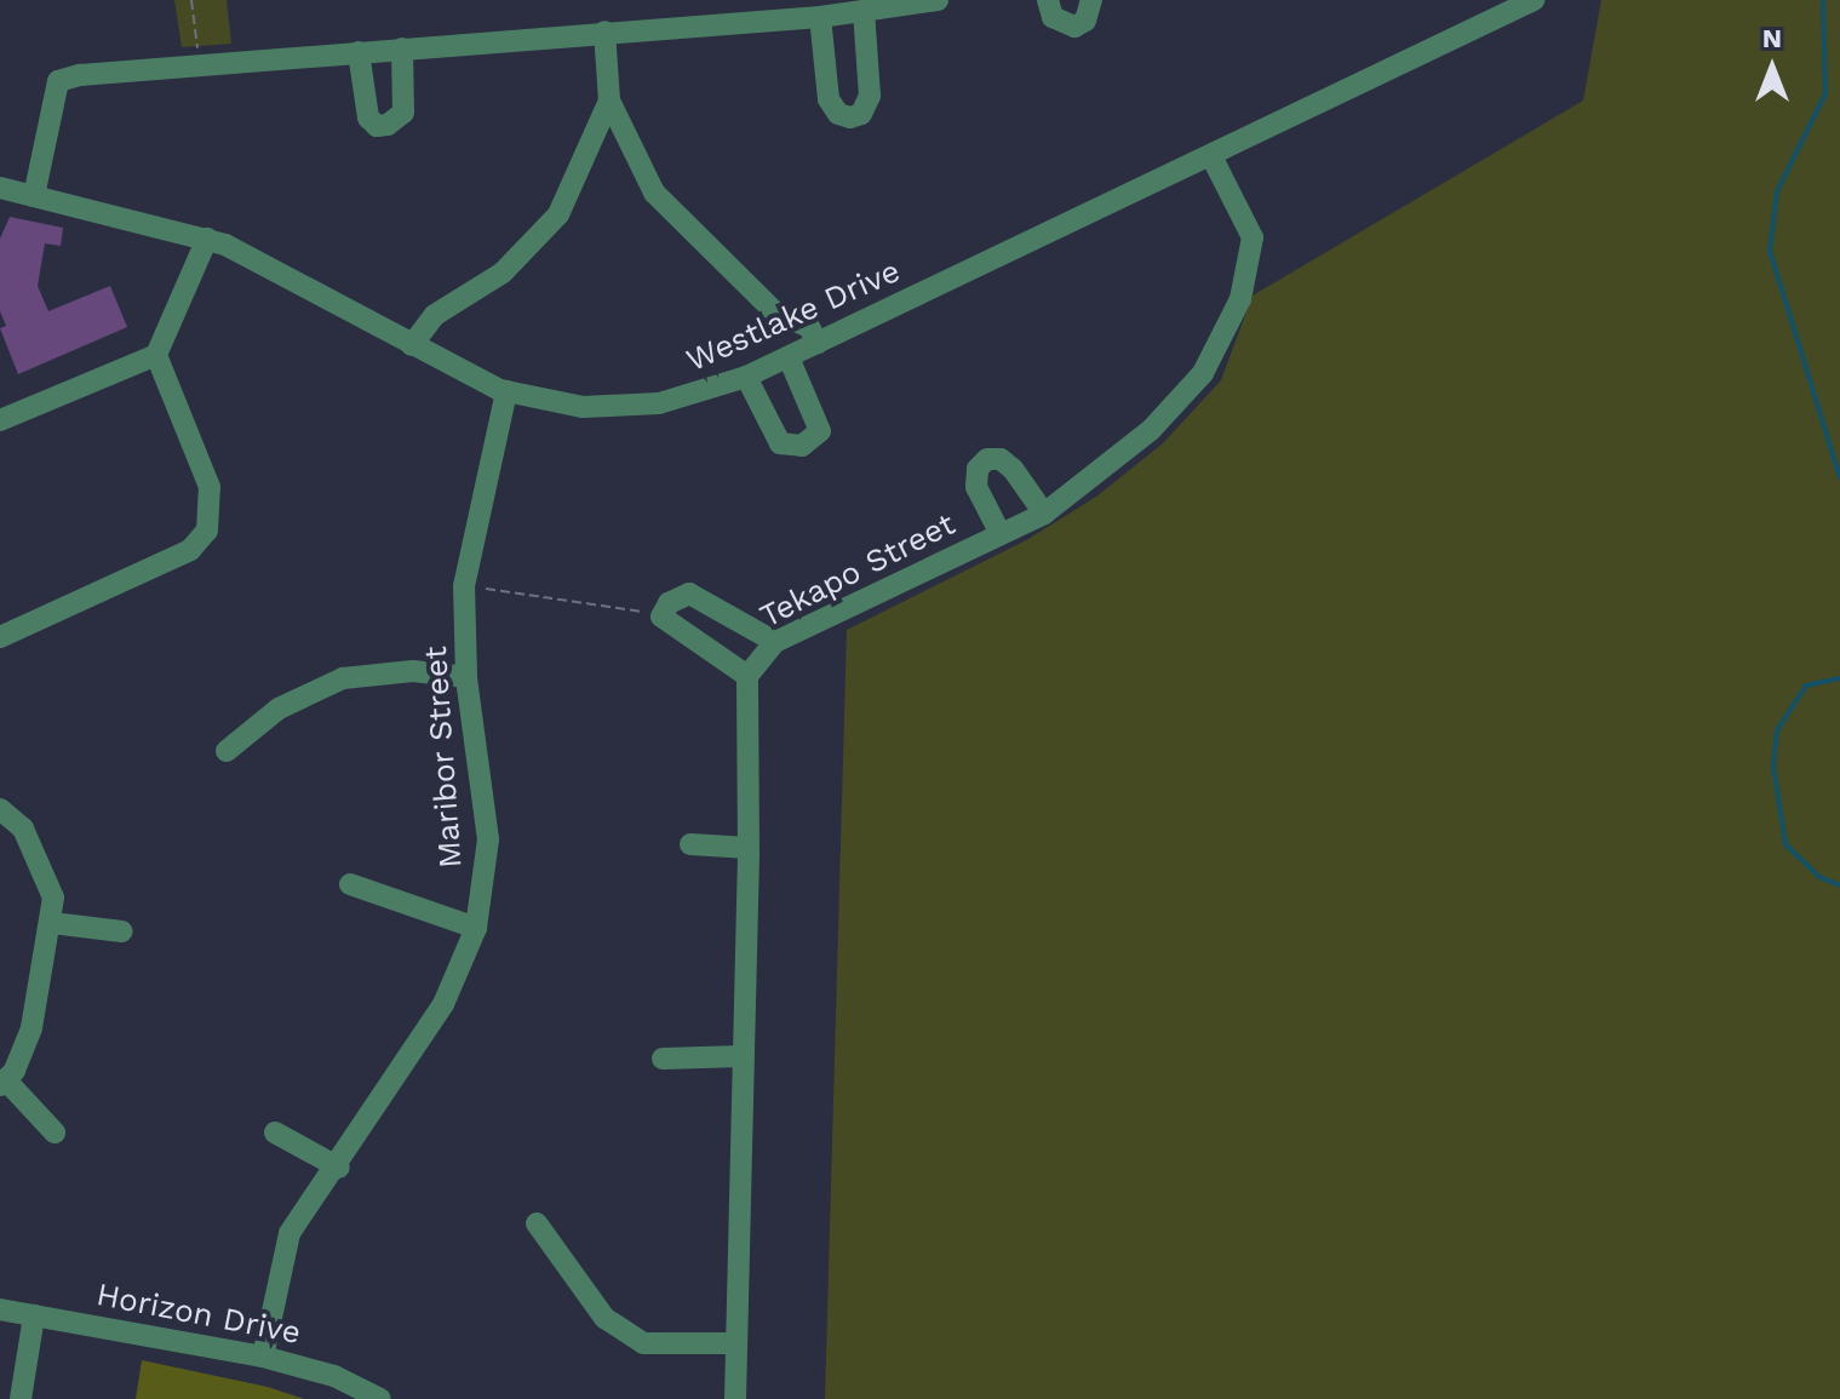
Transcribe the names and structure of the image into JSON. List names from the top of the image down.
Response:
{
  "streets": {
    "street": [
      "Westlake Drive",
      "Tekapo Street",
      "Maribor Street",
      "Horizon Drive"
    ]
  },
  "crossings": [
    ["Westlake Drive", "Tekapo Street"],
    ["Westlake Drive", "Maribor Street"],
    ["Maribor Street", "Horizon Drive"]
  ],
  "north": "top"
}
